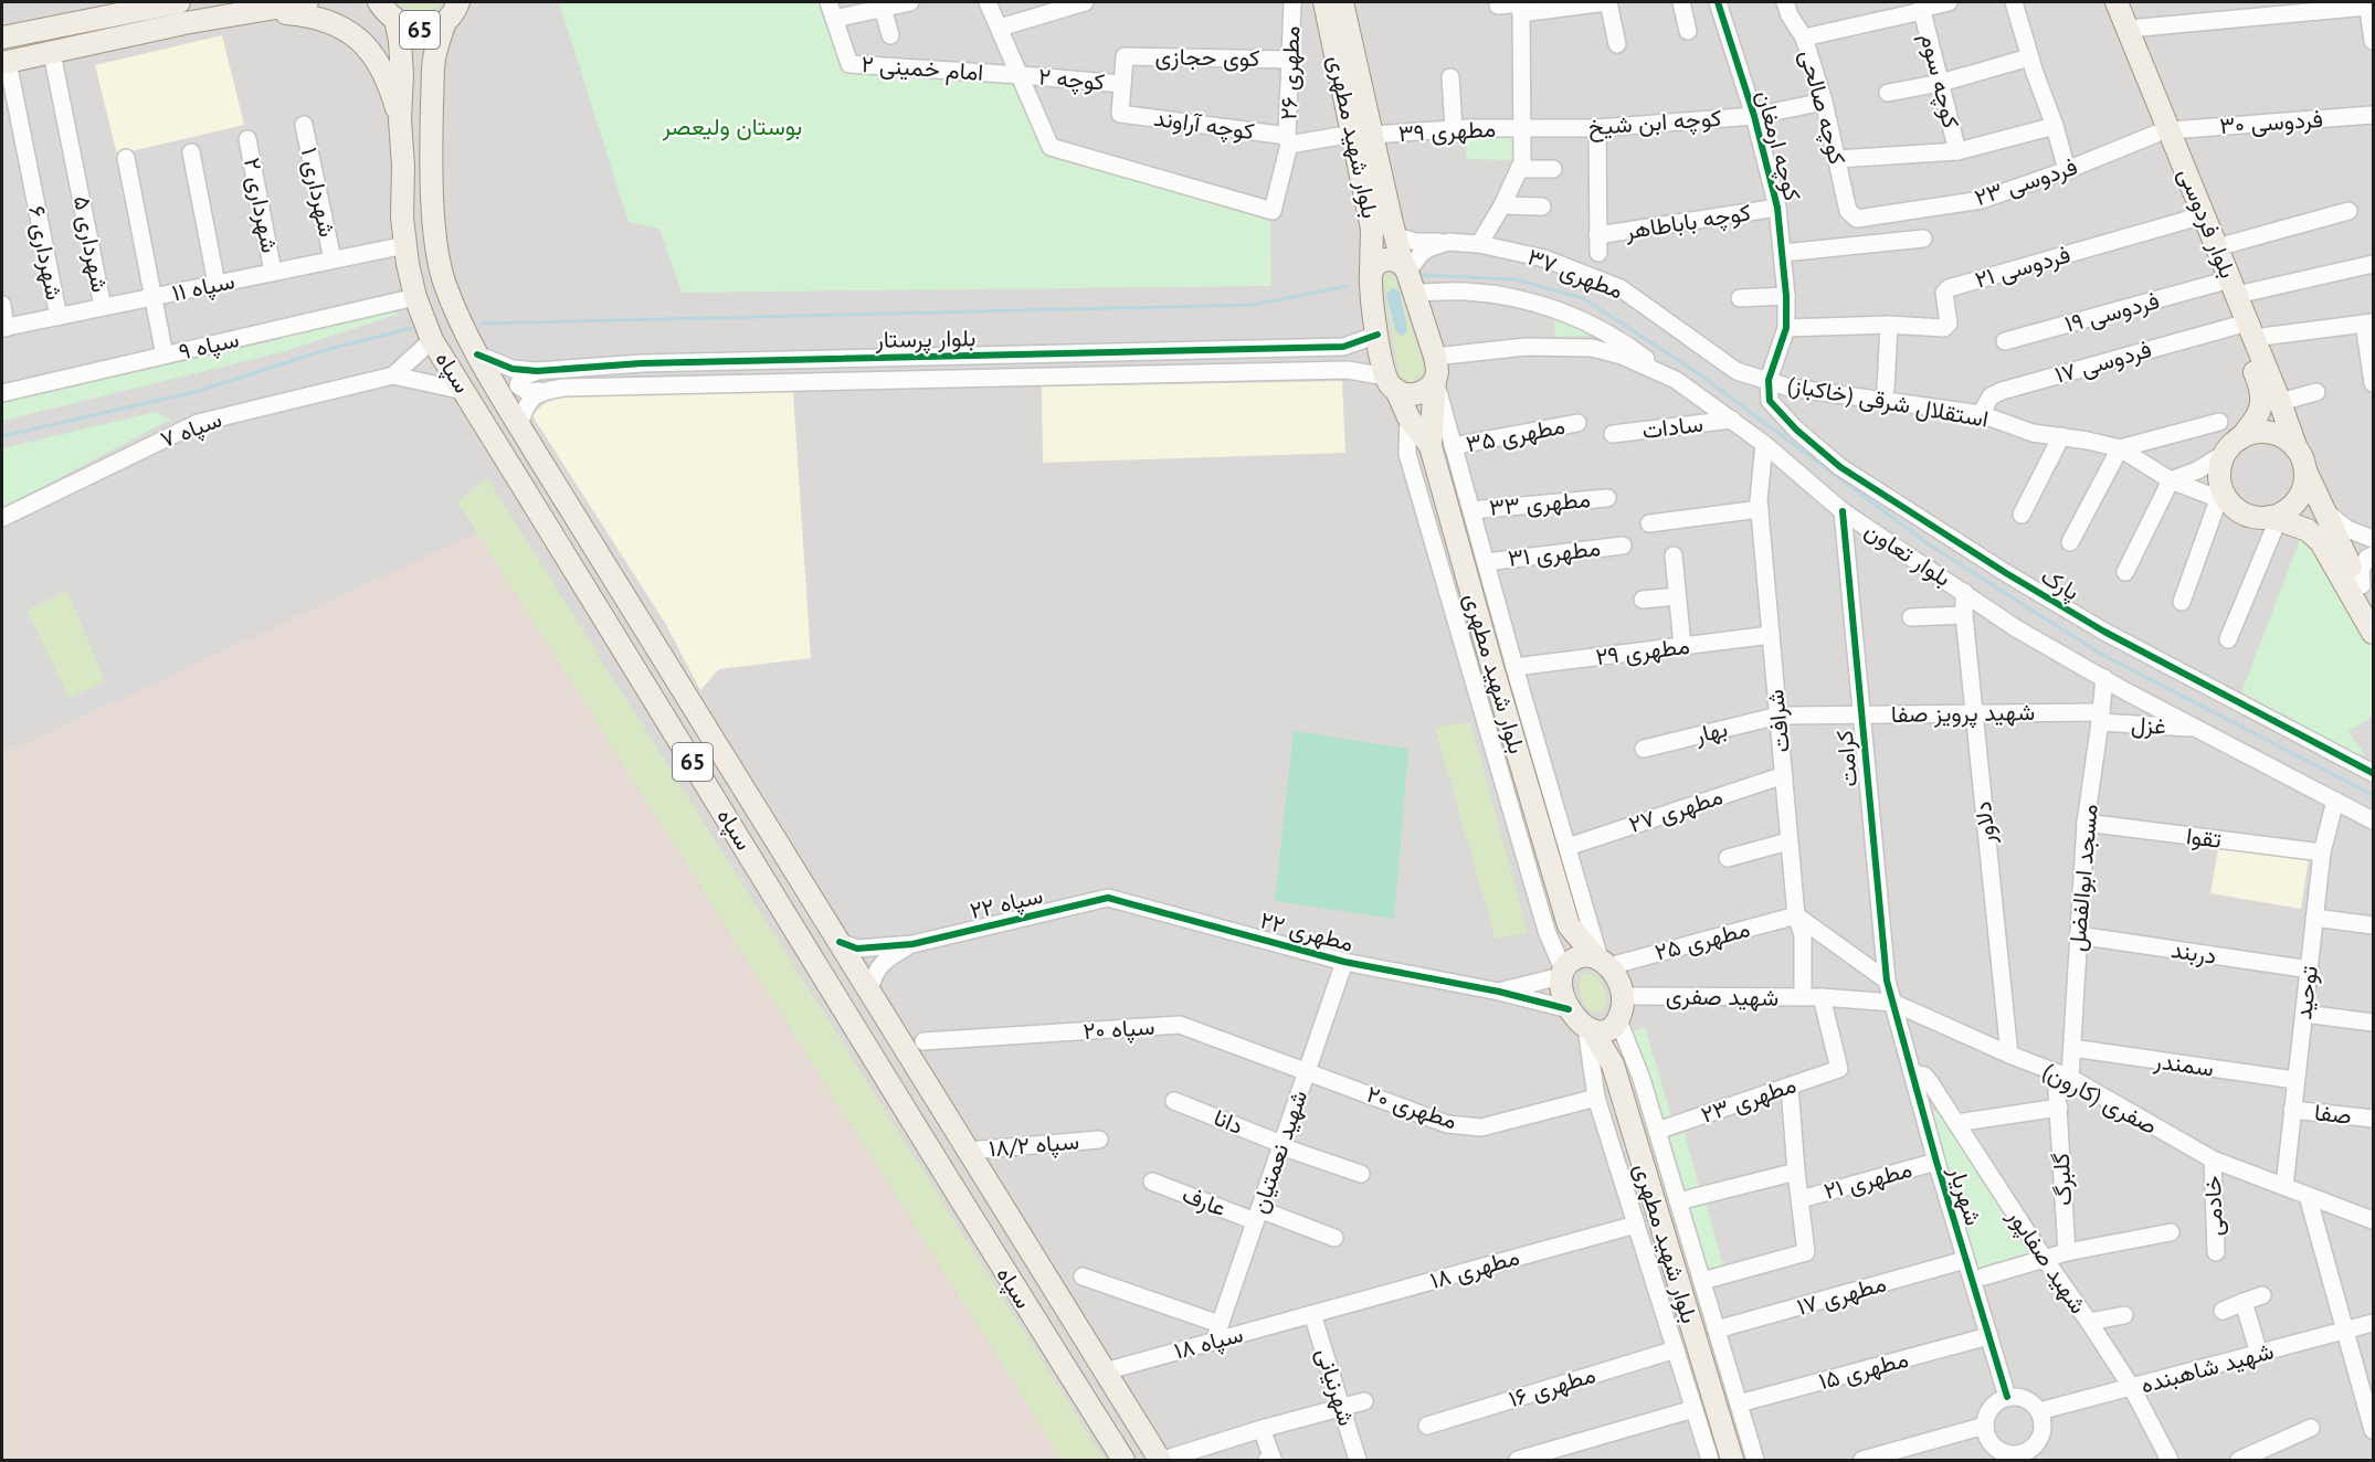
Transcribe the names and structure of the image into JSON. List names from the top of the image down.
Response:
{
  "streets": {
    "main road": [
      "65",
      "بلوار شهید مطهری",
      "بلوار فردوسی",
      "سپاه"
    ],
    "street": [
      "کوی حجازی",
      "امام خمینی ۲",
      "مطهری ۲۶",
      "کوچه ۲",
      "کوچه سوم",
      "کوچه صالحی",
      "کوچه ابن شیخ",
      "فردوسی ۳۰",
      "کوچه آراوند",
      "مطهری ۳۹",
      "کوچه ارمغان",
      "فردوسی ۲۳",
      "شهرداری ۱",
      "شهرداری ۲",
      "کوچه باباطاهر",
      "شهرداری ۵",
      "شهرداری ۶",
      "فردوسی ۲۱",
      "مطهری ۳۷",
      "سپاه ۱۱",
      "فردوسی ۱۹",
      "بلوار پرستار",
      "سپاه ۹",
      "فردوسی ۱۷",
      "استقلال شرقی (خاکباز)",
      "سادات",
      "سپاه ۷",
      "مطهری ۳۵",
      "مطهری ۳۳",
      "مطهری ۳۱",
      "بلوار تعاون",
      "پارک",
      "مطهری ۲۹",
      "شهید پرویز صفا",
      "شرافت",
      "غزل",
      "بهار",
      "کرامت",
      "مطهری ۲۷",
      "دلاور",
      "تقوا",
      "مسجد ابوالفضل",
      "سپاه ۲۲",
      "مطهری ۲۲",
      "مطهری ۲۵",
      "دربند",
      "توحید",
      "شهید صفری",
      "سپاه ۲۰",
      "سمندر",
      "صفری (کارون)",
      "مطهری ۲۳",
      "مطهری ۲۰",
      "صفا",
      "دانا",
      "سپاه ۱۸/۲",
      "شهید نعمتیان",
      "گلبرگ",
      "مطهری ۲۱",
      "شهریار",
      "عارف",
      "خادمی",
      "شهید صفاپور",
      "مطهری ۱۸",
      "مطهری ۱۷",
      "سپاه ۱۸",
      "شهید شاهبنده",
      "مطهری ۱۵",
      "شهرنیانی",
      "مطهری ۱۶"
    ]
  },
  "crossings": [
    ["65", "سپاه"],
    ["کوی حجازی", "مطهری ۲۶"],
    ["کوی حجازی", "کوچه ۲"],
    ["کوی حجازی", "کوچه آراوند"],
    ["امام خمینی ۲", "مطهری ۲۶"],
    ["امام خمینی ۲", "کوچه ۲"],
    ["مطهری ۲۶", "کوچه ۲"],
    ["مطهری ۲۶", "کوچه آراوند"],
    ["کوچه ۲", "کوچه آراوند"],
    ["کوچه صالحی", "کوچه ابن شیخ"],
    ["کوچه صالحی", "فردوسی ۲۳"],
    ["کوچه ابن شیخ", "مطهری ۳۹"],
    ["کوچه ابن شیخ", "کوچه ارمغان"],
    ["کوچه ابن شیخ", "کوچه باباطاهر"],
    ["فردوسی ۳۰", "فردوسی ۲۳"],
    ["فردوسی ۳۰", "بلوار فردوسی"],
    ["کوچه آراوند", "مطهری ۳۹"],
    ["کوچه آراوند", "بلوار شهید مطهری"],
    ["مطهری ۳۹", "بلوار شهید مطهری"],
    ["بلوار شهید مطهری", "مطهری ۳۷"],
    ["بلوار شهید مطهری", "بلوار پرستار"],
    ["بلوار شهید مطهری", "بلوار تعاون"],
    ["بلوار شهید مطهری", "مطهری ۲۲"],
    ["بلوار شهید مطهری", "مطهری ۲۵"],
    ["بلوار شهید مطهری", "شهید صفری"],
    ["کوچه ارمغان", "کوچه باباطاهر"],
    ["کوچه ارمغان", "مطهری ۳۷"],
    ["کوچه ارمغان", "استقلال شرقی (خاکباز)"],
    ["کوچه ارمغان", "پارک"],
    ["فردوسی ۲۳", "بلوار فردوسی"],
    ["شهرداری ۱", "سپاه ۱۱"],
    ["شهرداری ۲", "سپاه ۱۱"],
    ["بلوار فردوسی", "فردوسی ۲۱"],
    ["بلوار فردوسی", "فردوسی ۱۹"],
    ["بلوار فردوسی", "فردوسی ۱۷"],
    ["بلوار فردوسی", "استقلال شرقی (خاکباز)"],
    ["شهرداری ۵", "سپاه ۱۱"],
    ["شهرداری ۶", "سپاه ۱۱"],
    ["مطهری ۳۷", "استقلال شرقی (خاکباز)"],
    ["مطهری ۳۷", "پارک"],
    ["سپاه ۱۱", "سپاه"],
    ["بلوار پرستار", "سپاه"],
    ["سپاه ۹", "سپاه"],
    ["فردوسی ۱۷", "استقلال شرقی (خاکباز)"],
    ["سپاه", "سپاه ۷"],
    ["سپاه", "سپاه ۱۸/۲"],
    ["سپاه", "سپاه ۱۸"],
    ["استقلال شرقی (خاکباز)", "پارک"],
    ["سادات", "بلوار تعاون"],
    ["بلوار تعاون", "شرافت"],
    ["بلوار تعاون", "غزل"],
    ["بلوار تعاون", "کرامت"],
    ["بلوار تعاون", "دلاور"],
    ["بلوار تعاون", "مسجد ابوالفضل"],
    ["بلوار تعاون", "توحید"],
    ["مطهری ۲۹", "شرافت"],
    ["شهید پرویز صفا", "شرافت"],
    ["شهید پرویز صفا", "غزل"],
    ["شهید پرویز صفا", "بهار"],
    ["شهید پرویز صفا", "کرامت"],
    ["شهید پرویز صفا", "دلاور"],
    ["شهید پرویز صفا", "مسجد ابوالفضل"],
    ["شرافت", "بهار"],
    ["شرافت", "مطهری ۲۷"],
    ["شرافت", "مطهری ۲۵"],
    ["شرافت", "شهید صفری"],
    ["غزل", "مسجد ابوالفضل"],
    ["کرامت", "صفری (کارون)"],
    ["کرامت", "شهریار"],
    ["دلاور", "صفری (کارون)"],
    ["تقوا", "مسجد ابوالفضل"],
    ["تقوا", "توحید"],
    ["مسجد ابوالفضل", "دربند"],
    ["مسجد ابوالفضل", "سمندر"],
    ["مسجد ابوالفضل", "صفری (کارون)"],
    ["مسجد ابوالفضل", "گلبرگ"],
    ["سپاه ۲۲", "مطهری ۲۲"],
    ["مطهری ۲۲", "مطهری ۲۵"],
    ["مطهری ۲۲", "شهید صفری"],
    ["مطهری ۲۲", "شهید نعمتیان"],
    ["مطهری ۲۵", "شهید صفری"],
    ["دربند", "توحید"],
    ["توحید", "سمندر"],
    ["توحید", "صفری (کارون)"],
    ["توحید", "صفا"],
    ["شهید صفری", "صفری (کارون)"],
    ["شهید صفری", "مطهری ۲۳"],
    ["سپاه ۲۰", "مطهری ۲۰"],
    ["سپاه ۲۰", "شهید نعمتیان"],
    ["صفری (کارون)", "مطهری ۲۳"],
    ["صفری (کارون)", "گلبرگ"],
    ["صفری (کارون)", "شهریار"],
    ["صفری (کارون)", "خادمی"],
    ["مطهری ۲۰", "شهید نعمتیان"],
    ["دانا", "شهید نعمتیان"],
    ["شهید نعمتیان", "عارف"],
    ["شهید نعمتیان", "سپاه ۱۸"],
    ["مطهری ۲۱", "شهریار"],
    ["شهریار", "شهید صفاپور"],
    ["شهریار", "مطهری ۱۷"],
    ["شهریار", "شهید شاهبنده"],
    ["شهریار", "مطهری ۱۵"],
    ["شهید صفاپور", "شهید شاهبنده"],
    ["مطهری ۱۸", "سپاه ۱۸"],
    ["مطهری ۱۸", "شهرنیانی"],
    ["سپاه ۱۸", "شهرنیانی"]
  ],
  "parks": ["بوستان ولیعصر"]
}
